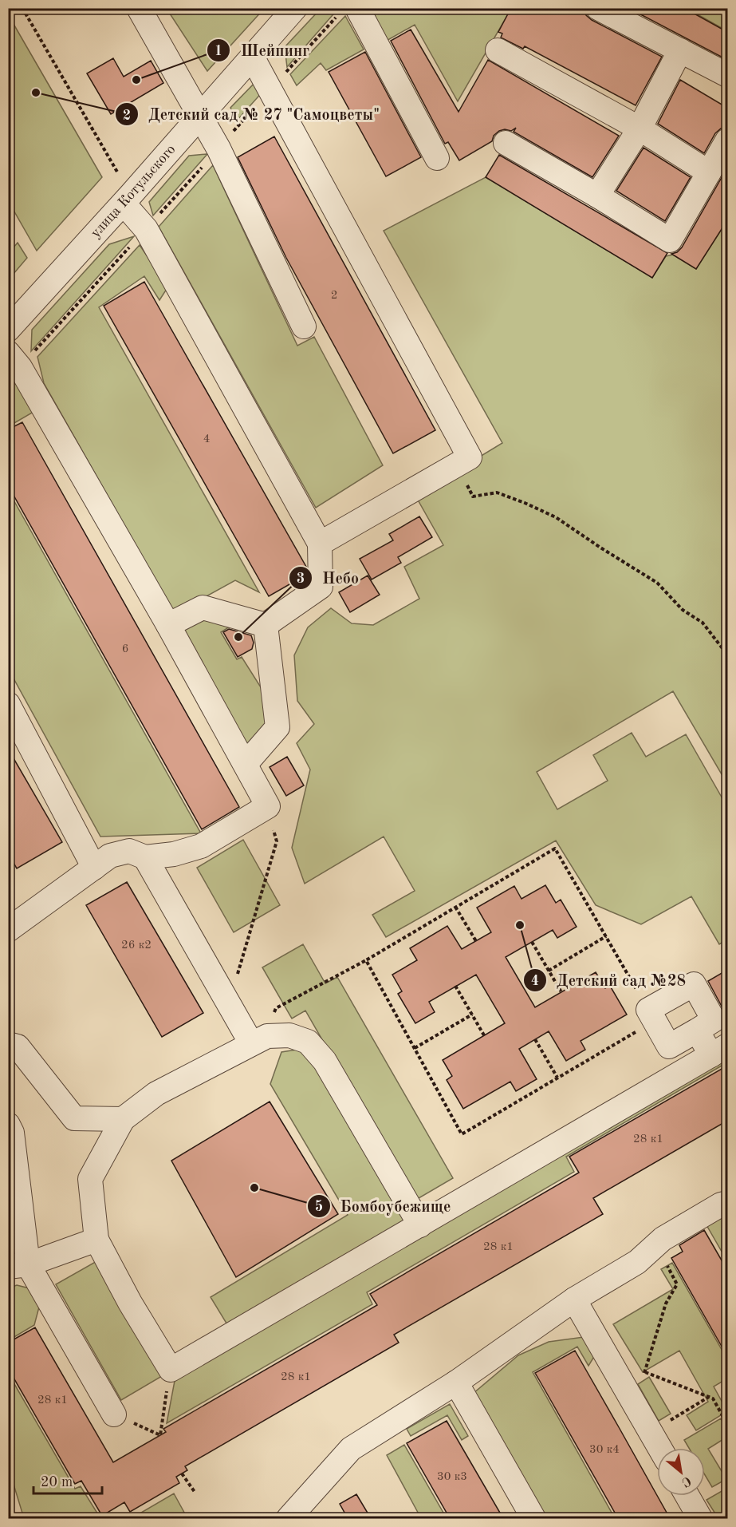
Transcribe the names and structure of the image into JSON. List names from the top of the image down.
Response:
{
  "streets": {
    "street": ["улица Котульского"]
  },
  "places": [
    "Шейпинг",
    "Детский сад № 27 \"Самоцветы\"",
    "Небо",
    "Детский сад №28",
    "Бомбоубежище"
  ],
  "house_numbers": [
    "2",
    "4",
    "6",
    "26 к2",
    "28 к1",
    "28 к1",
    "28 к1",
    "28 к1",
    "30 к4",
    "30 к3"
  ],
  "scale_bar": "20 m",
  "north": "bottom right"
}
